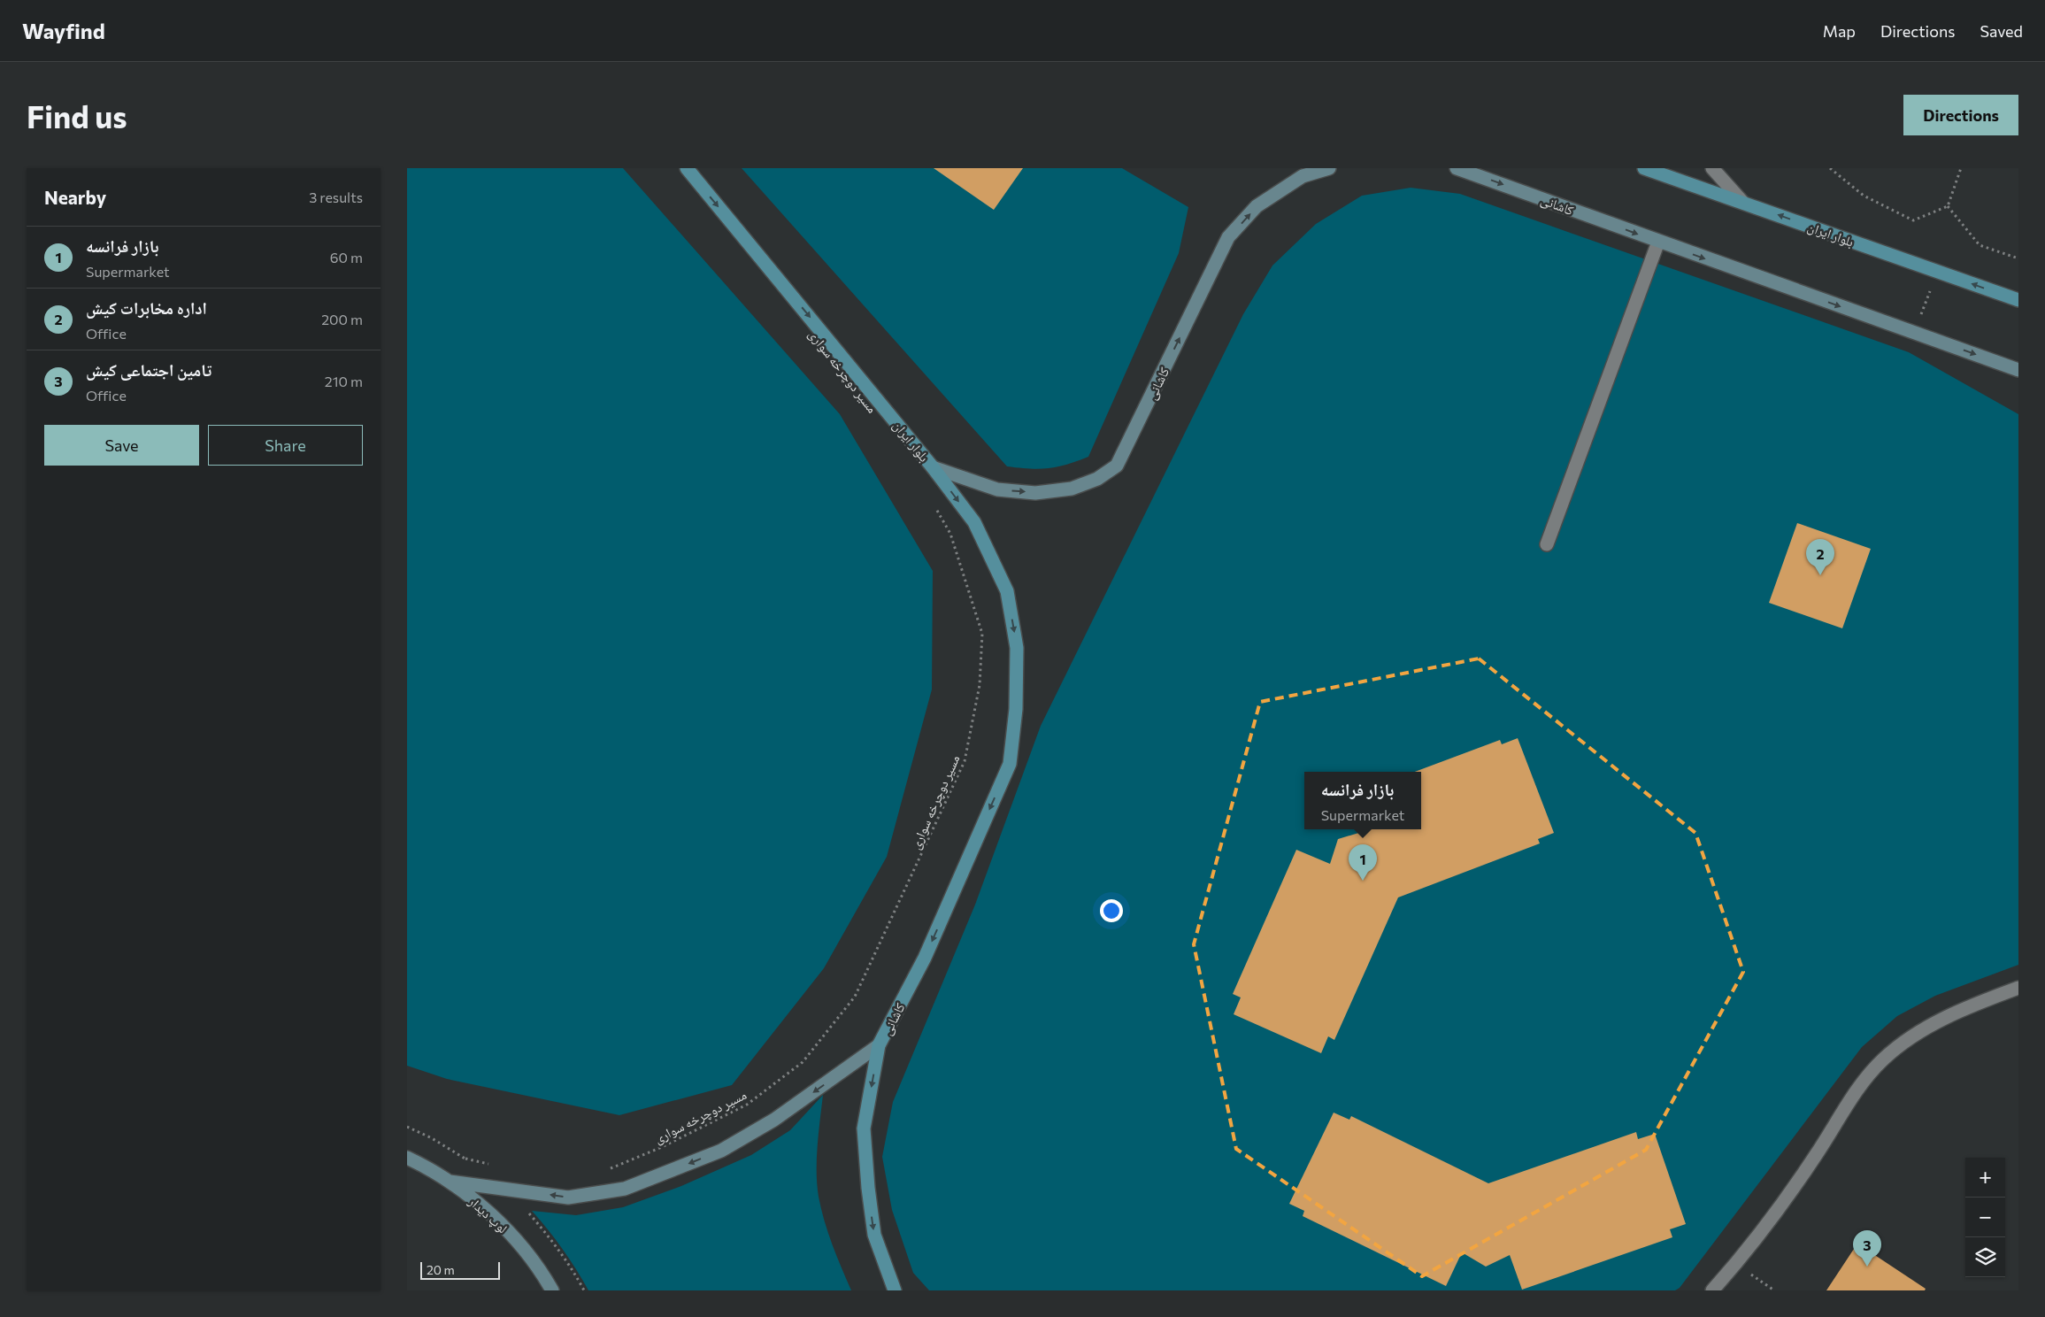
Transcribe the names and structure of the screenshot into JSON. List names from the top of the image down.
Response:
{
  "streets": {
    "main road": ["کاشانی", "بلوار ایران"],
    "street": ["لوپ دیدار"],
    "path": ["مسیر دوچرخه سواری"]
  },
  "crossings": [
    ["کاشانی", "بلوار ایران"]
  ],
  "scale_bar": "20 m",
  "page": {
    "header": "Wayfind",
    "nav": ["Map", "Directions", "Saved"],
    "buttons": [
      "Directions",
      ["Save", "Share"]
    ],
    "title": "Find us",
    "heading": ["Nearby", "3 results"],
    "list": [
      {
        "mark": "1",
        "name": "بازار فرانسه",
        "note": "Supermarket",
        "value": "60 m"
      },
      {
        "mark": "2",
        "name": "اداره مخابرات کیش",
        "note": "Office",
        "value": "200 m"
      },
      {
        "mark": "3",
        "name": "تامین اجتماعی کیش",
        "note": "Office",
        "value": "210 m"
      }
    ],
    "pins": ["2", "1", "3"],
    "popup": ["بازار فرانسه", "Supermarket"],
    "map_buttons": ["+", "−"],
    "scale": "20 m"
  }
}
